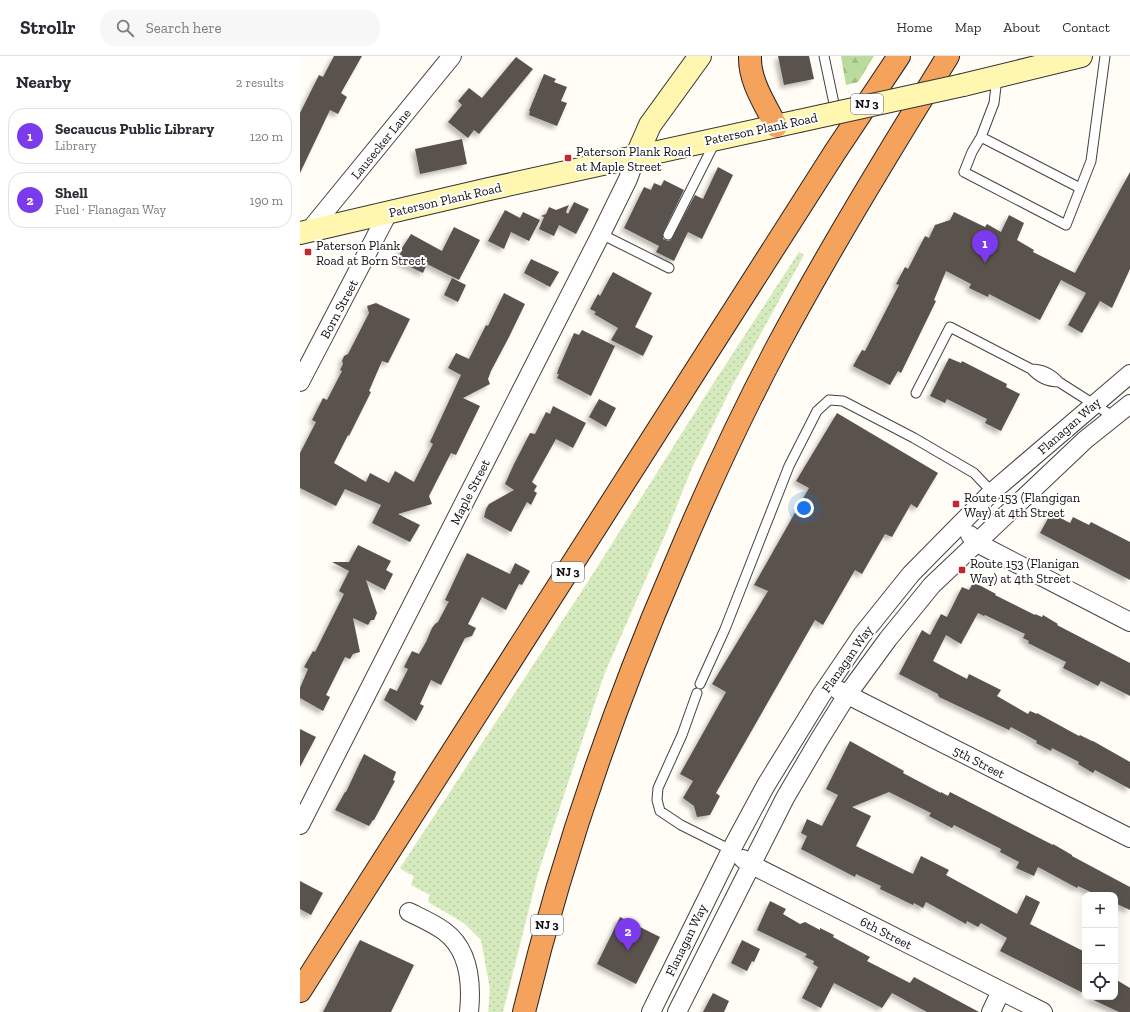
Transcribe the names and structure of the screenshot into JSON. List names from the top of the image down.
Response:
{
  "streets": {
    "highway": ["NJ 3"],
    "main road": ["Paterson Plank Road"],
    "street": [
      "Lausecker Lane",
      "Born Street",
      "Flanagan Way",
      "Maple Street",
      "5th Street",
      "6th Street"
    ]
  },
  "crossings": [
    ["Paterson Plank Road", "Lausecker Lane"],
    ["Paterson Plank Road", "Born Street"],
    ["Paterson Plank Road", "Maple Street"],
    ["Flanagan Way", "5th Street"],
    ["Flanagan Way", "6th Street"]
  ],
  "places": {
    "transit": [
      "Paterson Plank Road at Maple Street",
      "Paterson Plank Road at Born Street",
      "Route 153 (Flangigan Way) at 4th Street",
      "Route 153 (Flanigan Way) at 4th Street"
    ]
  },
  "page": {
    "header": "Strollr",
    "search": "Search here",
    "nav": [
      "Home",
      "Map",
      "About",
      "Contact"
    ],
    "heading": ["Nearby", "2 results"],
    "list": [
      {
        "mark": "1",
        "name": "Secaucus Public Library",
        "note": "Library",
        "value": "120 m"
      },
      {
        "mark": "2",
        "name": "Shell",
        "note": "Fuel · Flanagan Way",
        "value": "190 m"
      }
    ],
    "pins": ["1", "2"],
    "map_buttons": ["+", "−"]
  }
}
